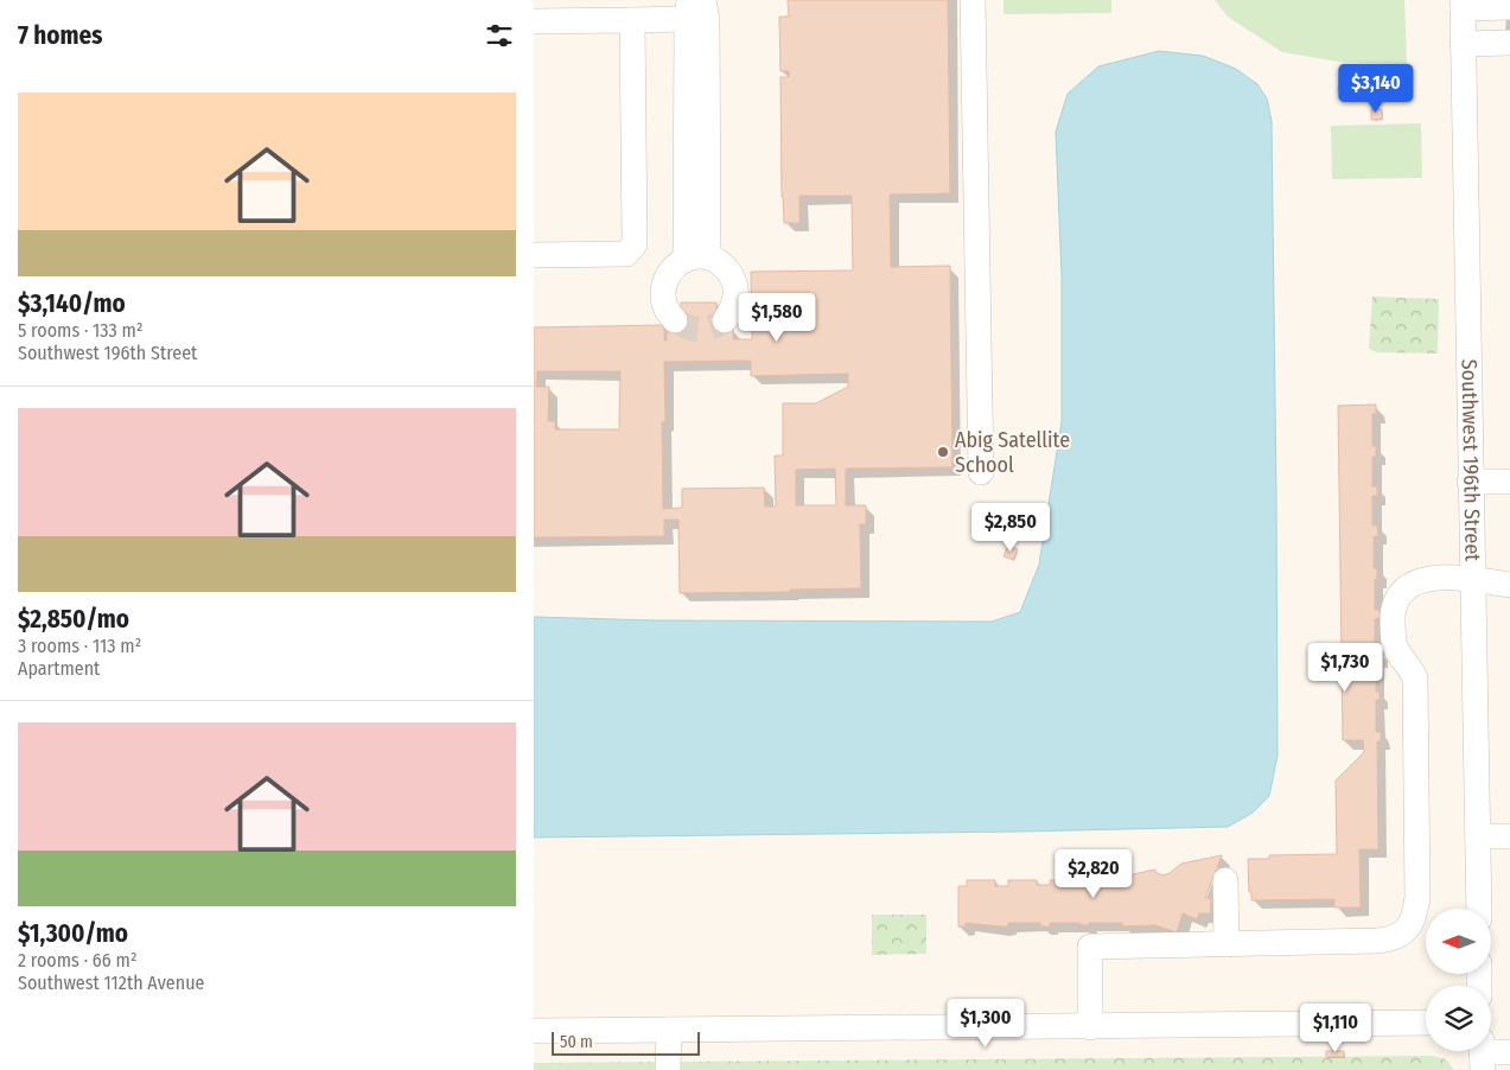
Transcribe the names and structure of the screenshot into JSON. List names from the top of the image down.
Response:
{
  "streets": {
    "street": ["Southwest 196th Street"]
  },
  "places": ["Abig Satellite School"],
  "scale_bar": "50 m",
  "north": "left",
  "page": {
    "heading": "7 homes",
    "price": [
      "$3,140",
      "$1,580",
      "$2,850",
      "$1,730",
      "$2,820",
      "$1,300",
      "$1,110"
    ],
    "list": [
      {
        "name": "$3,140/mo",
        "note": "5 rooms · 133 m² · Southwest 196th Street"
      },
      {
        "name": "$2,850/mo",
        "note": "3 rooms · 113 m² · Apartment"
      },
      {
        "name": "$1,300/mo",
        "note": "2 rooms · 66 m² · Southwest 112th Avenue"
      }
    ],
    "scale": "50 m"
  }
}
